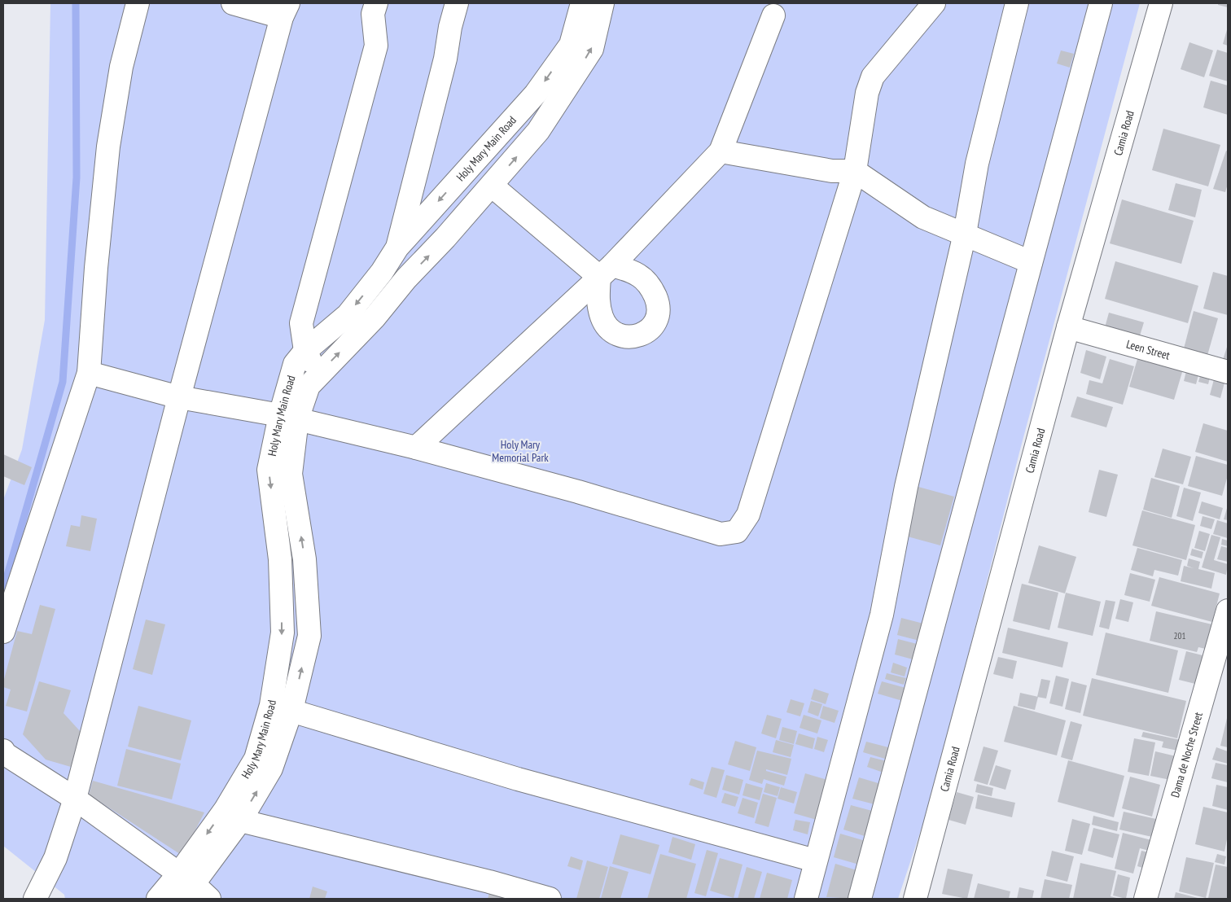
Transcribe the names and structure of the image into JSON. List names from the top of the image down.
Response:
{
  "streets": {
    "street": [
      "Camia Road",
      "Holy Mary Main Road",
      "Leen Street",
      "Dama de Noche Street"
    ]
  },
  "crossings": [
    ["Camia Road", "Leen Street"]
  ],
  "parks": ["Holy Mary Memorial Park"],
  "house_numbers": ["201"]
}
